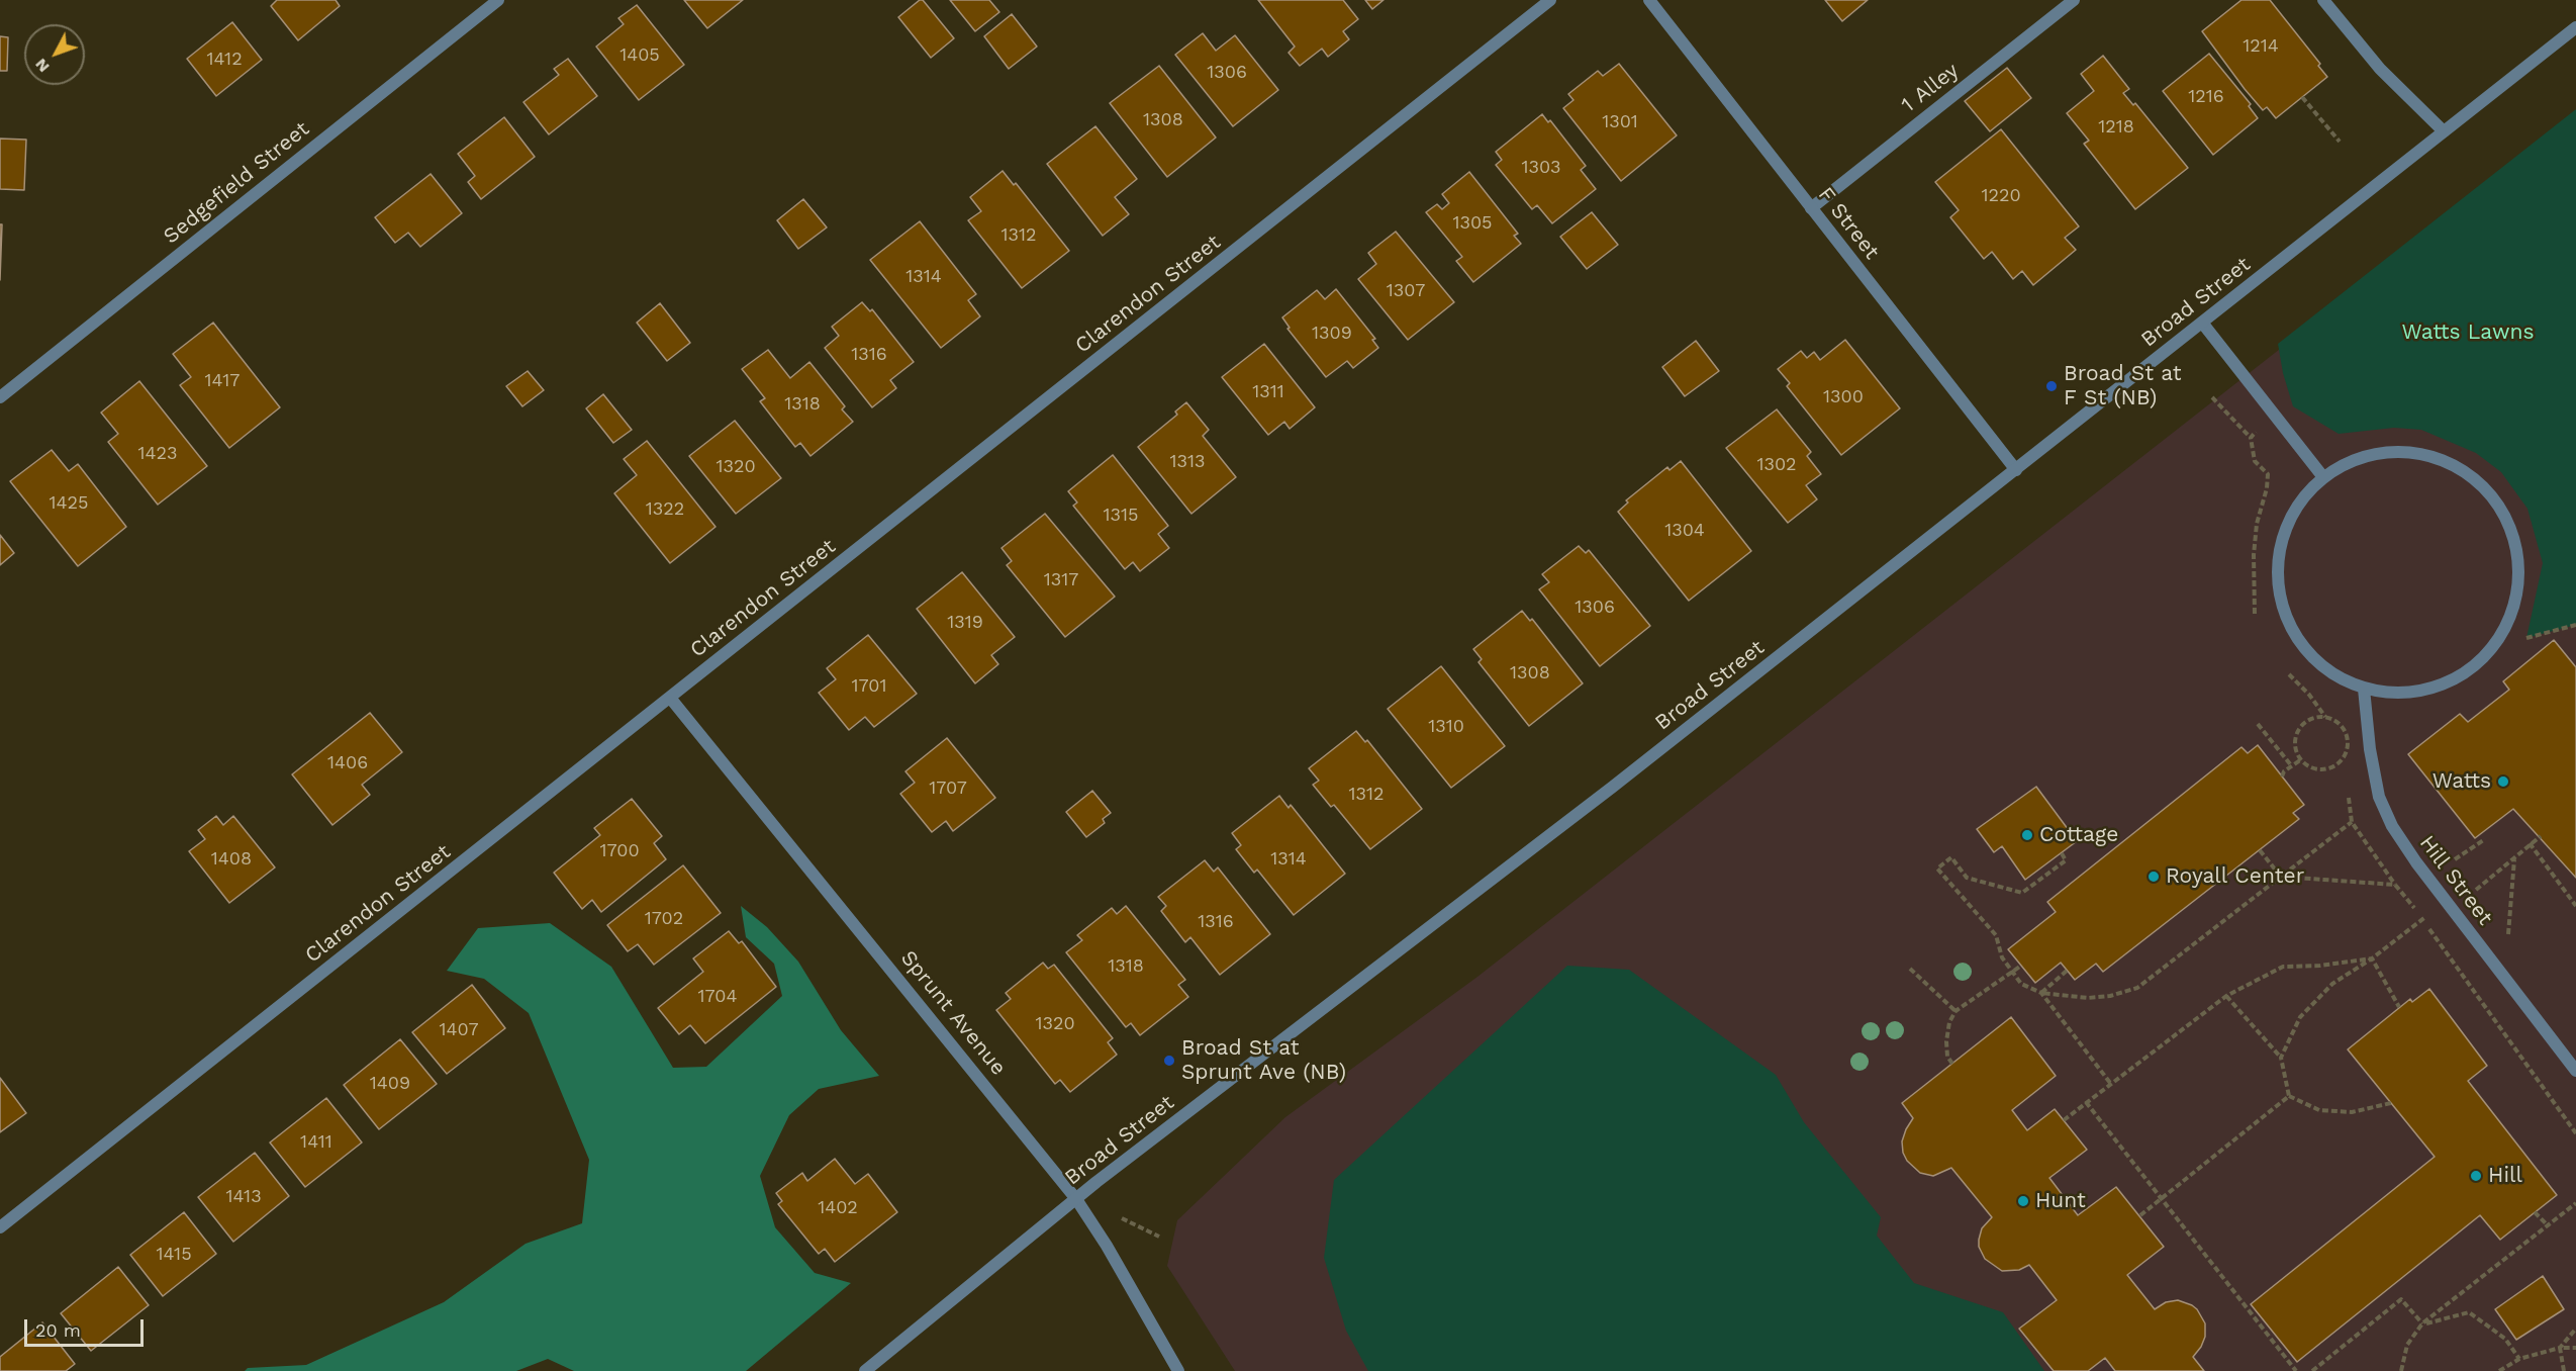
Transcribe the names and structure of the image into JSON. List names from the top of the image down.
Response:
{
  "streets": {
    "street": [
      "1 Alley",
      "Sedgefield Street",
      "F Street",
      "Clarendon Street",
      "Broad Street",
      "Hill Street",
      "Sprunt Avenue"
    ]
  },
  "crossings": [
    ["1 Alley", "F Street"],
    ["F Street", "Broad Street"],
    ["Clarendon Street", "Sprunt Avenue"],
    ["Broad Street", "Sprunt Avenue"]
  ],
  "parks": ["Watts Lawns"],
  "places": [
    "Broad St at F St (NB)",
    "Watts",
    "Cottage",
    "Royall Center",
    "Broad St at Sprunt Ave (NB)",
    "Hill",
    "Hunt"
  ],
  "house_numbers": [
    "1214",
    "1405",
    "1412",
    "1306",
    "1216",
    "1308",
    "1301",
    "1218",
    "1303",
    "1220",
    "1305",
    "1312",
    "1314",
    "1307",
    "1309",
    "1316",
    "1417",
    "1311",
    "1300",
    "1318",
    "1423",
    "1313",
    "1302",
    "1320",
    "1425",
    "1322",
    "1315",
    "1304",
    "1317",
    "1306",
    "1319",
    "1308",
    "1701",
    "1310",
    "1406",
    "1707",
    "1312",
    "1700",
    "1408",
    "1314",
    "1702",
    "1316",
    "1318",
    "1704",
    "1320",
    "1407",
    "1409",
    "1411",
    "1413",
    "1402",
    "1415"
  ],
  "scale_bar": "20 m",
  "north": "bottom left"
}
